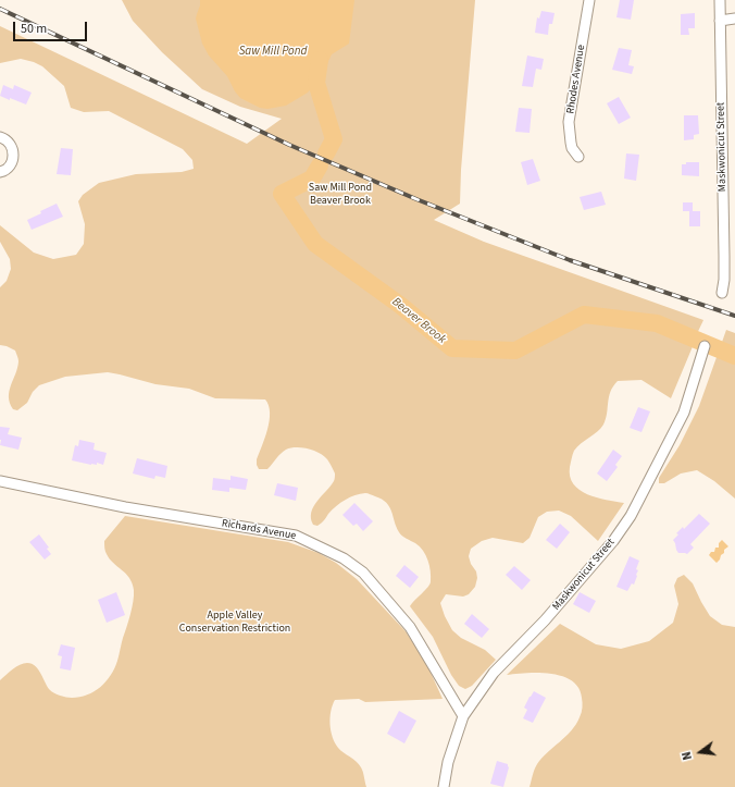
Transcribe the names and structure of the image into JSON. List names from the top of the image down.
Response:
{
  "streets": {
    "street": ["Rhodes Avenue", "Maskwonicut Street", "Richards Avenue"]
  },
  "crossings": [
    ["Maskwonicut Street", "Richards Avenue"]
  ],
  "water": ["Saw Mill Pond", "Beaver Brook"],
  "parks": ["Saw Mill Pond Beaver Brook", "Apple Valley Conservation Restriction"],
  "scale_bar": "50 m",
  "north": "left"
}
